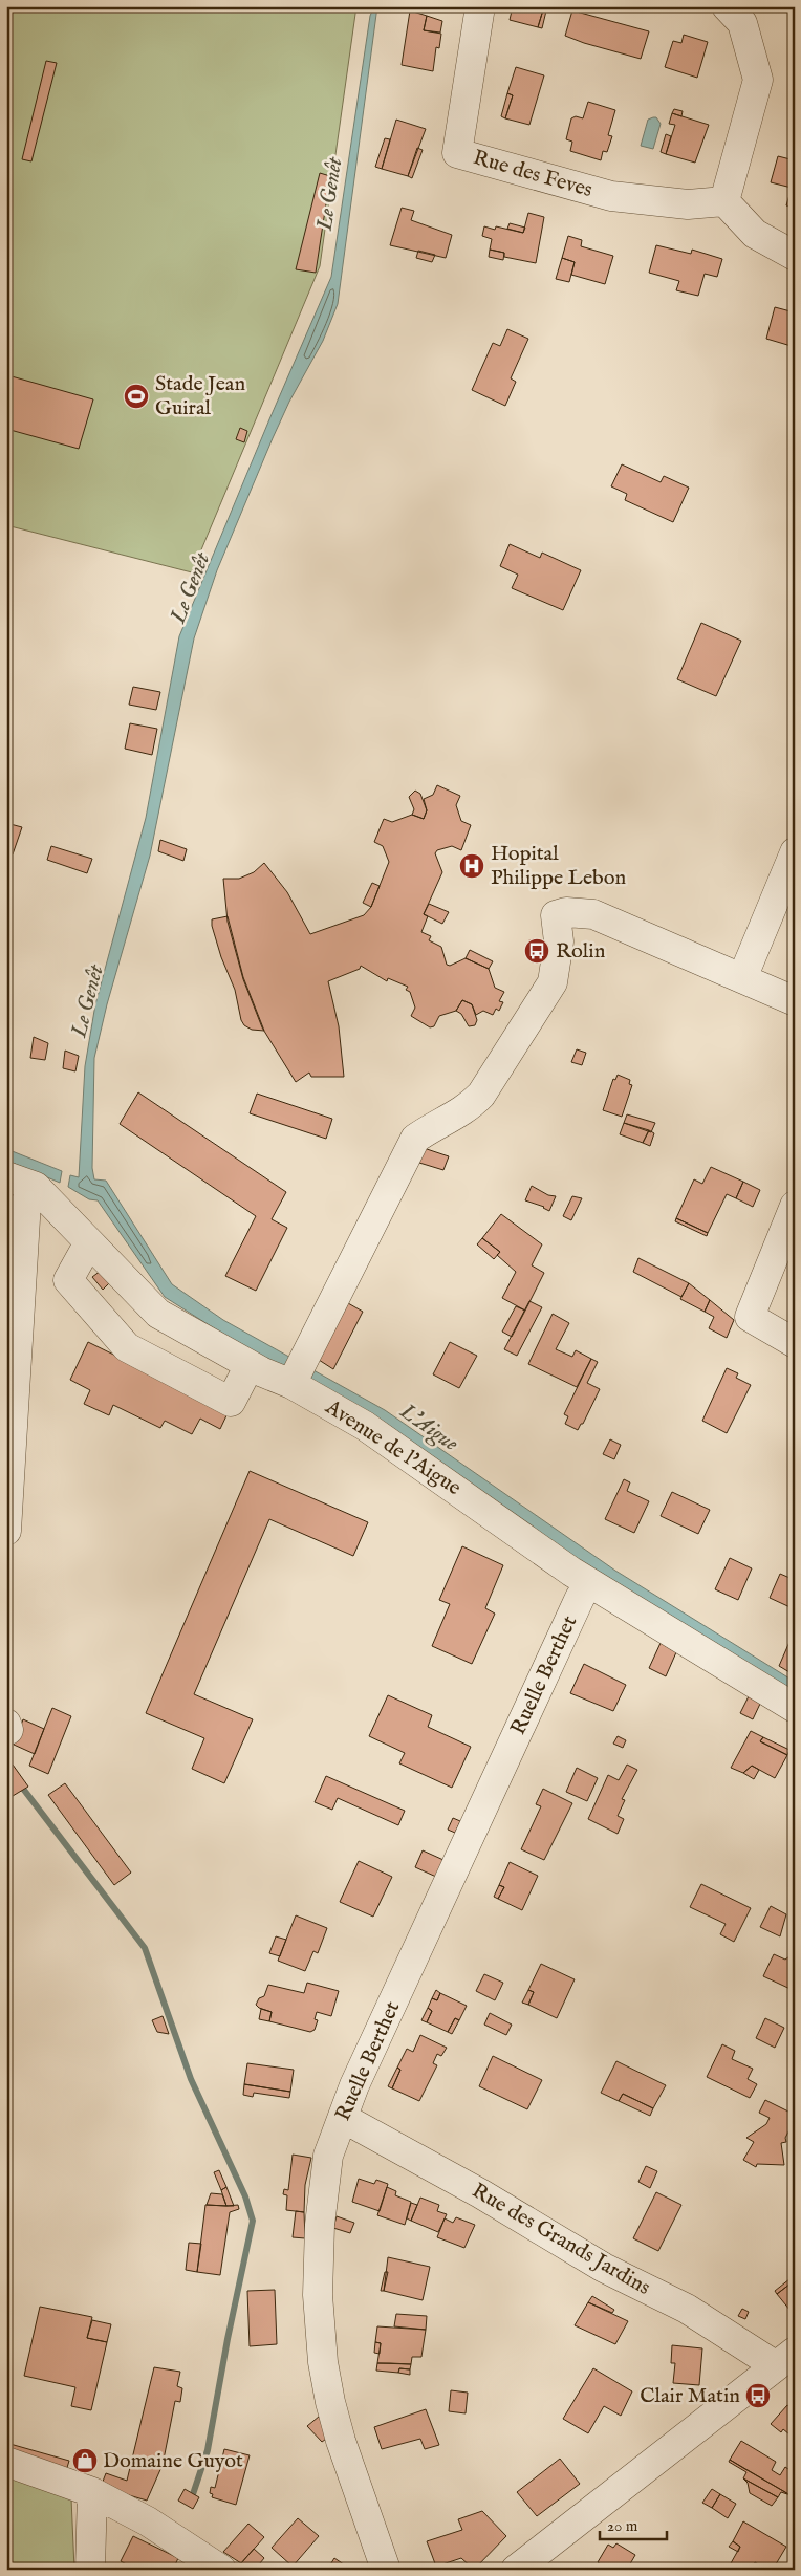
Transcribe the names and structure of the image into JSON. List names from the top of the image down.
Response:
{
  "streets": {
    "street": [
      "Rue des Feves",
      "Avenue de l'Aigue",
      "Ruelle Berthet",
      "Rue des Grands Jardins"
    ]
  },
  "crossings": [
    ["Avenue de l'Aigue", "Ruelle Berthet"],
    ["Ruelle Berthet", "Rue des Grands Jardins"]
  ],
  "water": ["Le Genêt", "L'Aigue"],
  "places": {
    "sports": ["Stade Jean Guiral"],
    "hospital": ["Hopital Philippe Lebon"],
    "bus stop": ["Rolin", "Clair Matin"],
    "shop": ["Domaine Guyot"]
  },
  "scale_bar": "20 m"
}
